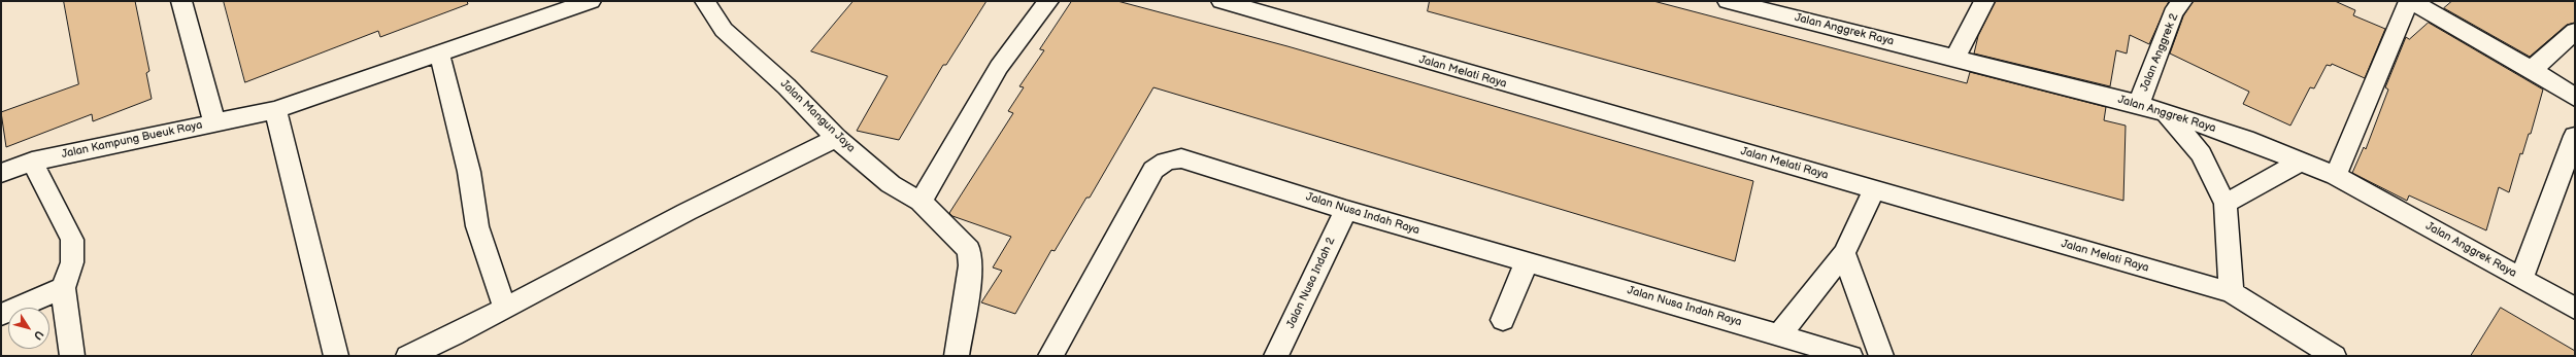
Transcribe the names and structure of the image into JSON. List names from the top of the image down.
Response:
{
  "streets": {
    "street": [
      "Jalan Anggrek Raya",
      "Jalan Anggrek 2",
      "Jalan Melati Raya",
      "Jalan Mangun Jaya",
      "Jalan Kampung Bueuk Raya",
      "Jalan Nusa Indah Raya",
      "Jalan Nusa Indah 2"
    ]
  },
  "crossings": [
    ["Jalan Anggrek Raya", "Jalan Anggrek 2"],
    ["Jalan Nusa Indah Raya", "Jalan Nusa Indah 2"]
  ],
  "north": "bottom right"
}
